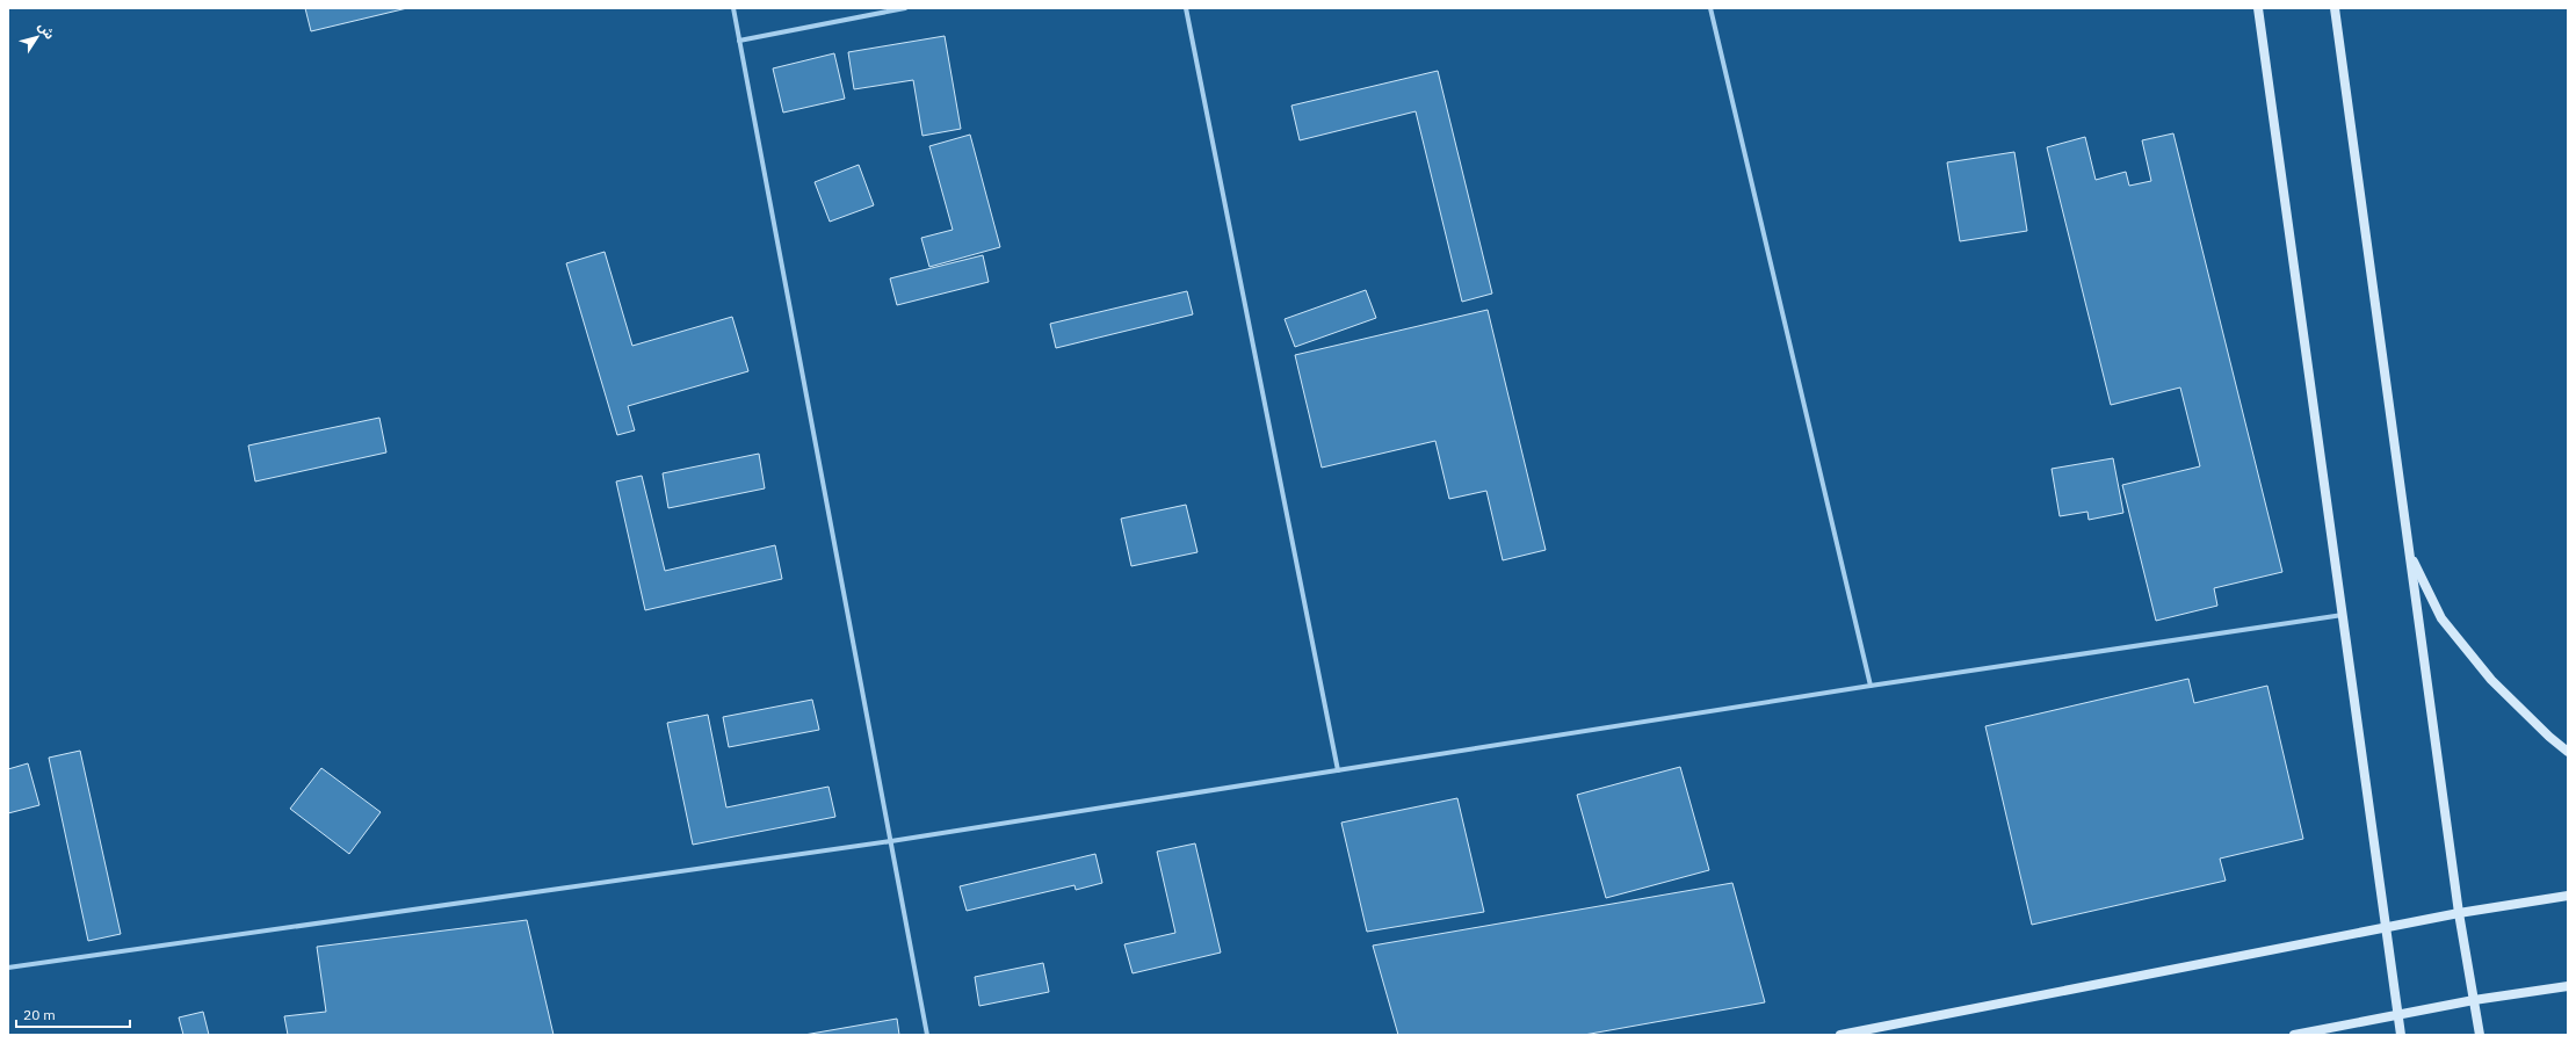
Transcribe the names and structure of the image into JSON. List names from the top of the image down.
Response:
{
  "scale_bar": "20 m",
  "north": "top right"
}
